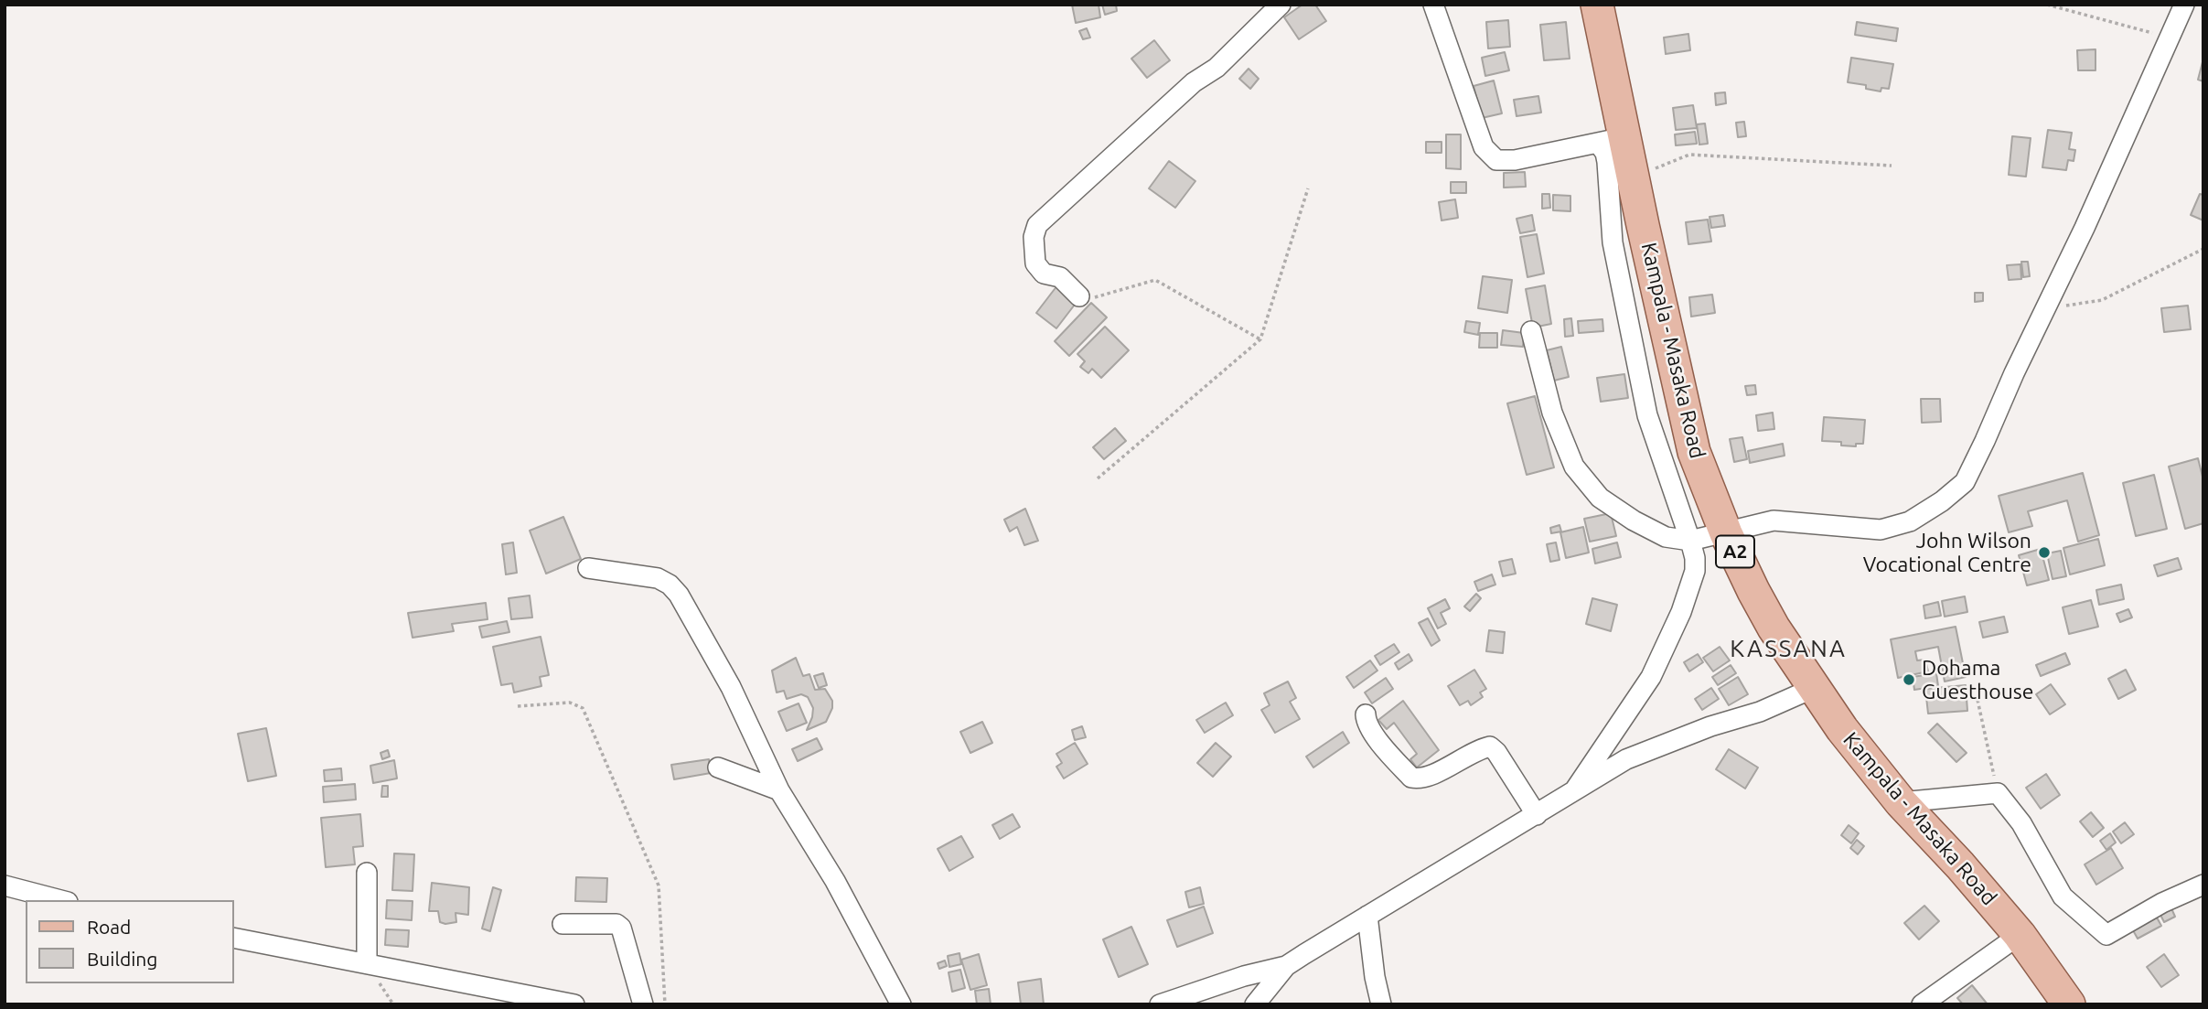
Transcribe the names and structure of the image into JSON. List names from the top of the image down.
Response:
{
  "streets": {
    "main road": ["Kampala - Masaka Road", "A2"]
  },
  "districts": ["KASSANA"],
  "places": ["John Wilson Vocational Centre", "Dohama Guesthouse"],
  "legend": ["Road", "Building"]
}
